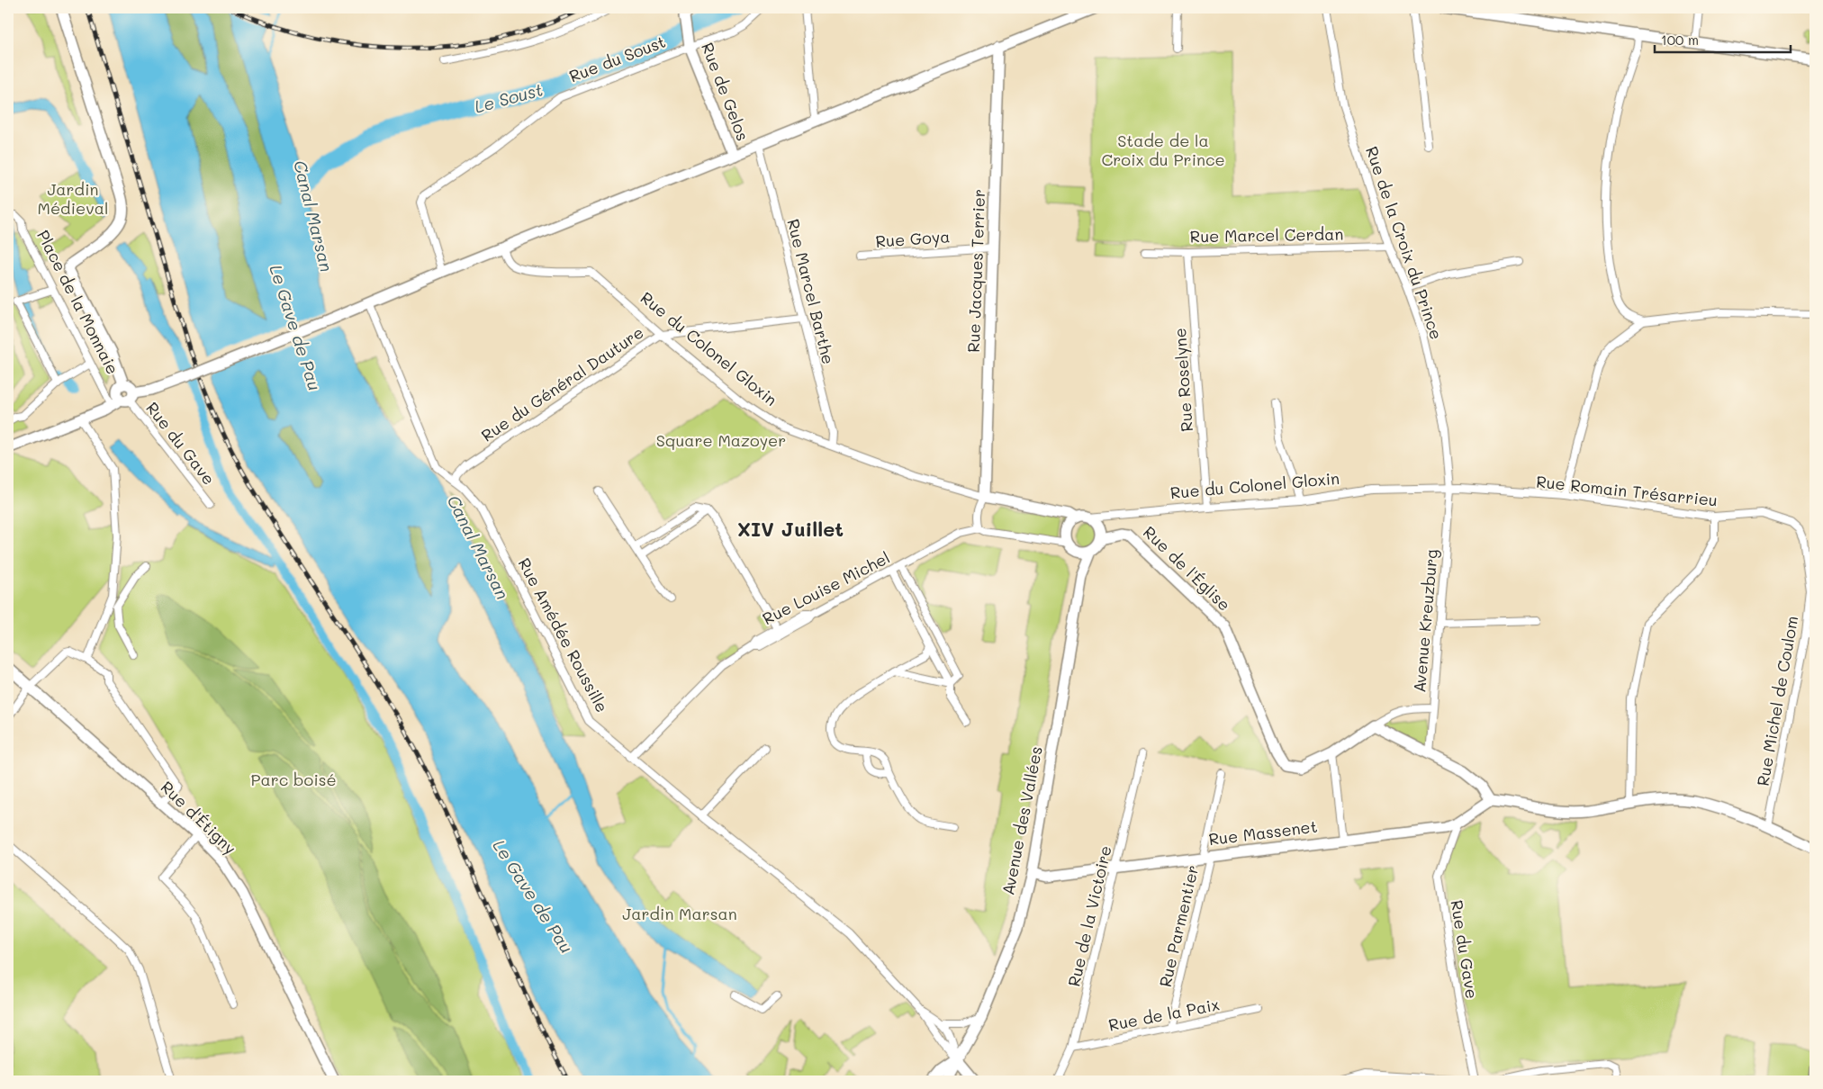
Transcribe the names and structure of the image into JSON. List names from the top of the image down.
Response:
{
  "streets": {
    "street": [
      "Rue du Soust",
      "Rue de Gelos",
      "Rue Marcel Cerdan",
      "Rue Goya",
      "Rue de la Croix du Prince",
      "Rue Jacques Terrier",
      "Rue Marcel Barthe",
      "Place de la Monnaie",
      "Rue du Colonel Gloxin",
      "Rue Roselyne",
      "Rue du Général Dauture",
      "Rue du Gave",
      "Rue Romain Trésarrieu",
      "Rue de l'Église",
      "Rue Louise Michel",
      "Avenue Kreuzburg",
      "Rue Amédée Roussille",
      "Rue Michel de Coulom",
      "Rue d'Étigny",
      "Avenue des Vallées",
      "Rue Massenet",
      "Rue de la Victoire",
      "Rue Parmentier",
      "Rue de la Paix"
    ]
  },
  "crossings": [
    ["Rue du Soust", "Rue de Gelos"],
    ["Rue Marcel Cerdan", "Rue de la Croix du Prince"],
    ["Rue Marcel Cerdan", "Rue Roselyne"],
    ["Rue Goya", "Rue Jacques Terrier"],
    ["Rue de la Croix du Prince", "Rue du Colonel Gloxin"],
    ["Rue de la Croix du Prince", "Rue Romain Trésarrieu"],
    ["Rue de la Croix du Prince", "Avenue Kreuzburg"],
    ["Rue Jacques Terrier", "Rue du Colonel Gloxin"],
    ["Rue Marcel Barthe", "Rue du Colonel Gloxin"],
    ["Rue Marcel Barthe", "Rue du Général Dauture"],
    ["Place de la Monnaie", "Rue du Gave"],
    ["Rue du Colonel Gloxin", "Rue Roselyne"],
    ["Rue du Colonel Gloxin", "Rue du Général Dauture"],
    ["Rue du Colonel Gloxin", "Rue Romain Trésarrieu"],
    ["Rue du Colonel Gloxin", "Rue de l'Église"],
    ["Rue du Colonel Gloxin", "Avenue Kreuzburg"],
    ["Rue du Colonel Gloxin", "Avenue des Vallées"],
    ["Rue du Général Dauture", "Rue Amédée Roussille"],
    ["Rue du Gave", "Rue Massenet"],
    ["Rue Romain Trésarrieu", "Avenue Kreuzburg"],
    ["Rue Romain Trésarrieu", "Rue Michel de Coulom"],
    ["Rue de l'Église", "Avenue des Vallées"],
    ["Rue Louise Michel", "Rue Amédée Roussille"],
    ["Rue Amédée Roussille", "Avenue des Vallées"],
    ["Avenue des Vallées", "Rue Massenet"],
    ["Rue Massenet", "Rue de la Victoire"],
    ["Rue Massenet", "Rue Parmentier"],
    ["Rue de la Victoire", "Rue de la Paix"],
    ["Rue Parmentier", "Rue de la Paix"]
  ],
  "districts": ["XIV Juillet"],
  "water": ["Le Soust", "Canal Marsan", "Le Gave de Pau"],
  "parks": [
    "Stade de la Croix du Prince",
    "Jardin Médieval",
    "Square Mazoyer",
    "Parc boisé",
    "Jardin Marsan"
  ],
  "scale_bar": "100 m"
}
